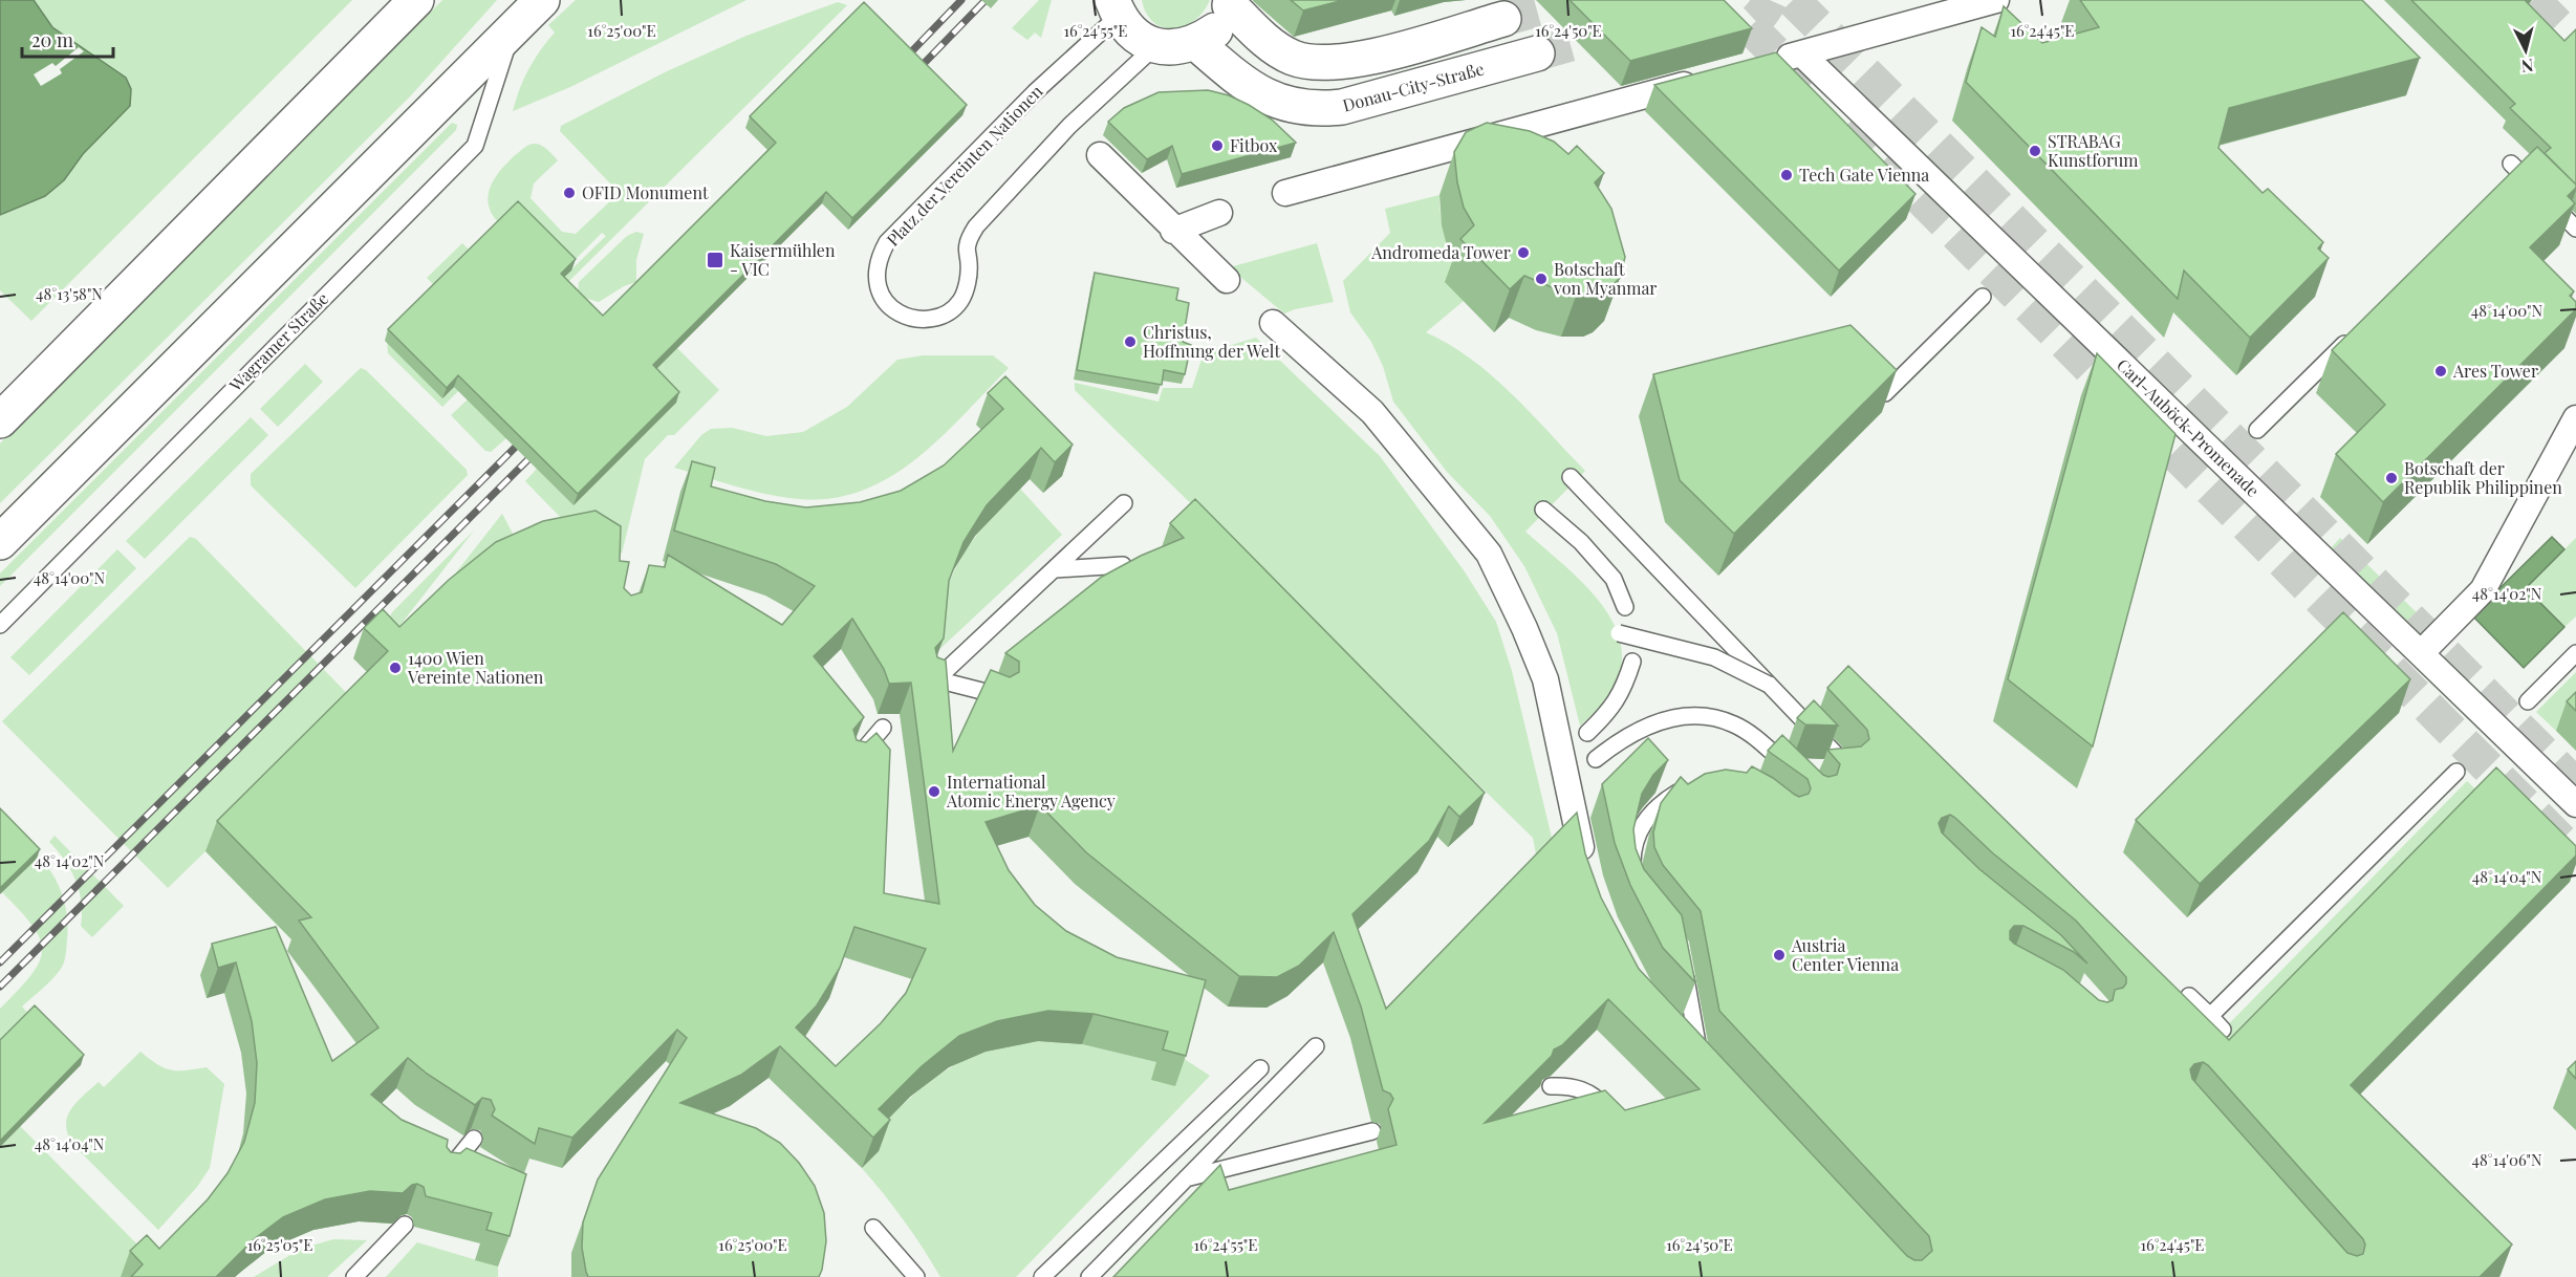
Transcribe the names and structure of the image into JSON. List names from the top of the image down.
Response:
{
  "streets": {
    "main road": ["Donau-City-Straße", "Platz der Vereinten Nationen", "Wagramer Straße"],
    "street": ["Carl-Auböck-Promenade"]
  },
  "places": {
    "other": [
      "Fitbox",
      "STRABAG Kunstforum",
      "Tech Gate Vienna",
      "OFID Monument",
      "Andromeda Tower",
      "Botschaft von Myanmar",
      "Christus, Hoffnung der Welt",
      "Ares Tower",
      "Botschaft der Republik Philippinen",
      "1400 Wien Vereinte Nationen",
      "International Atomic Energy Agency",
      "Austria Center Vienna"
    ],
    "transit": ["Kaisermühlen - VIC"]
  },
  "scale_bar": "20 m",
  "north": "bottom",
  "coordinates": [
    "16°25'00\"E",
    "16°24'55\"E",
    "16°24'50\"E",
    "16°24'45\"E",
    "48°13'58\"N",
    "48°14'00\"N",
    "48°14'02\"N",
    "48°14'04\"N",
    "48°14'06\"N",
    "16°25'05\"E"
  ]
}
